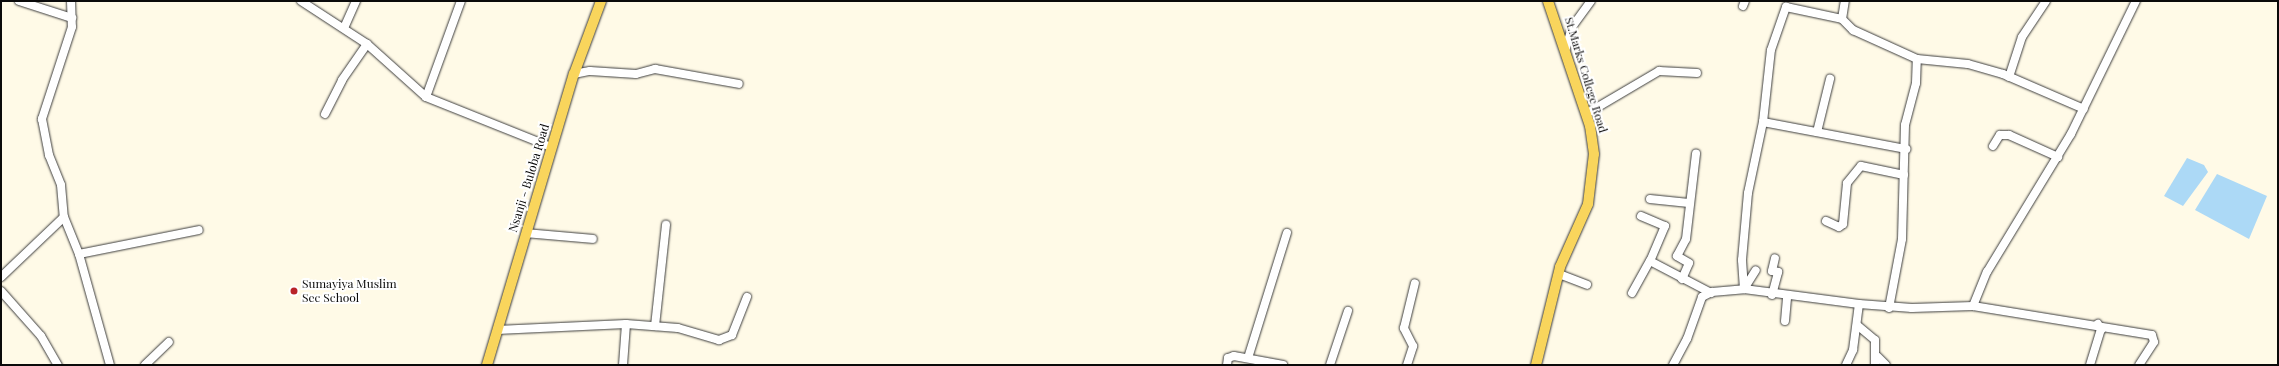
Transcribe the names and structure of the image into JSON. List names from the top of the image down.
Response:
{
  "streets": {
    "main road": ["St.Marks College Road", "Nsanji - Buloba Road"]
  },
  "places": ["Sumayiya Muslim Sec School"]
}
